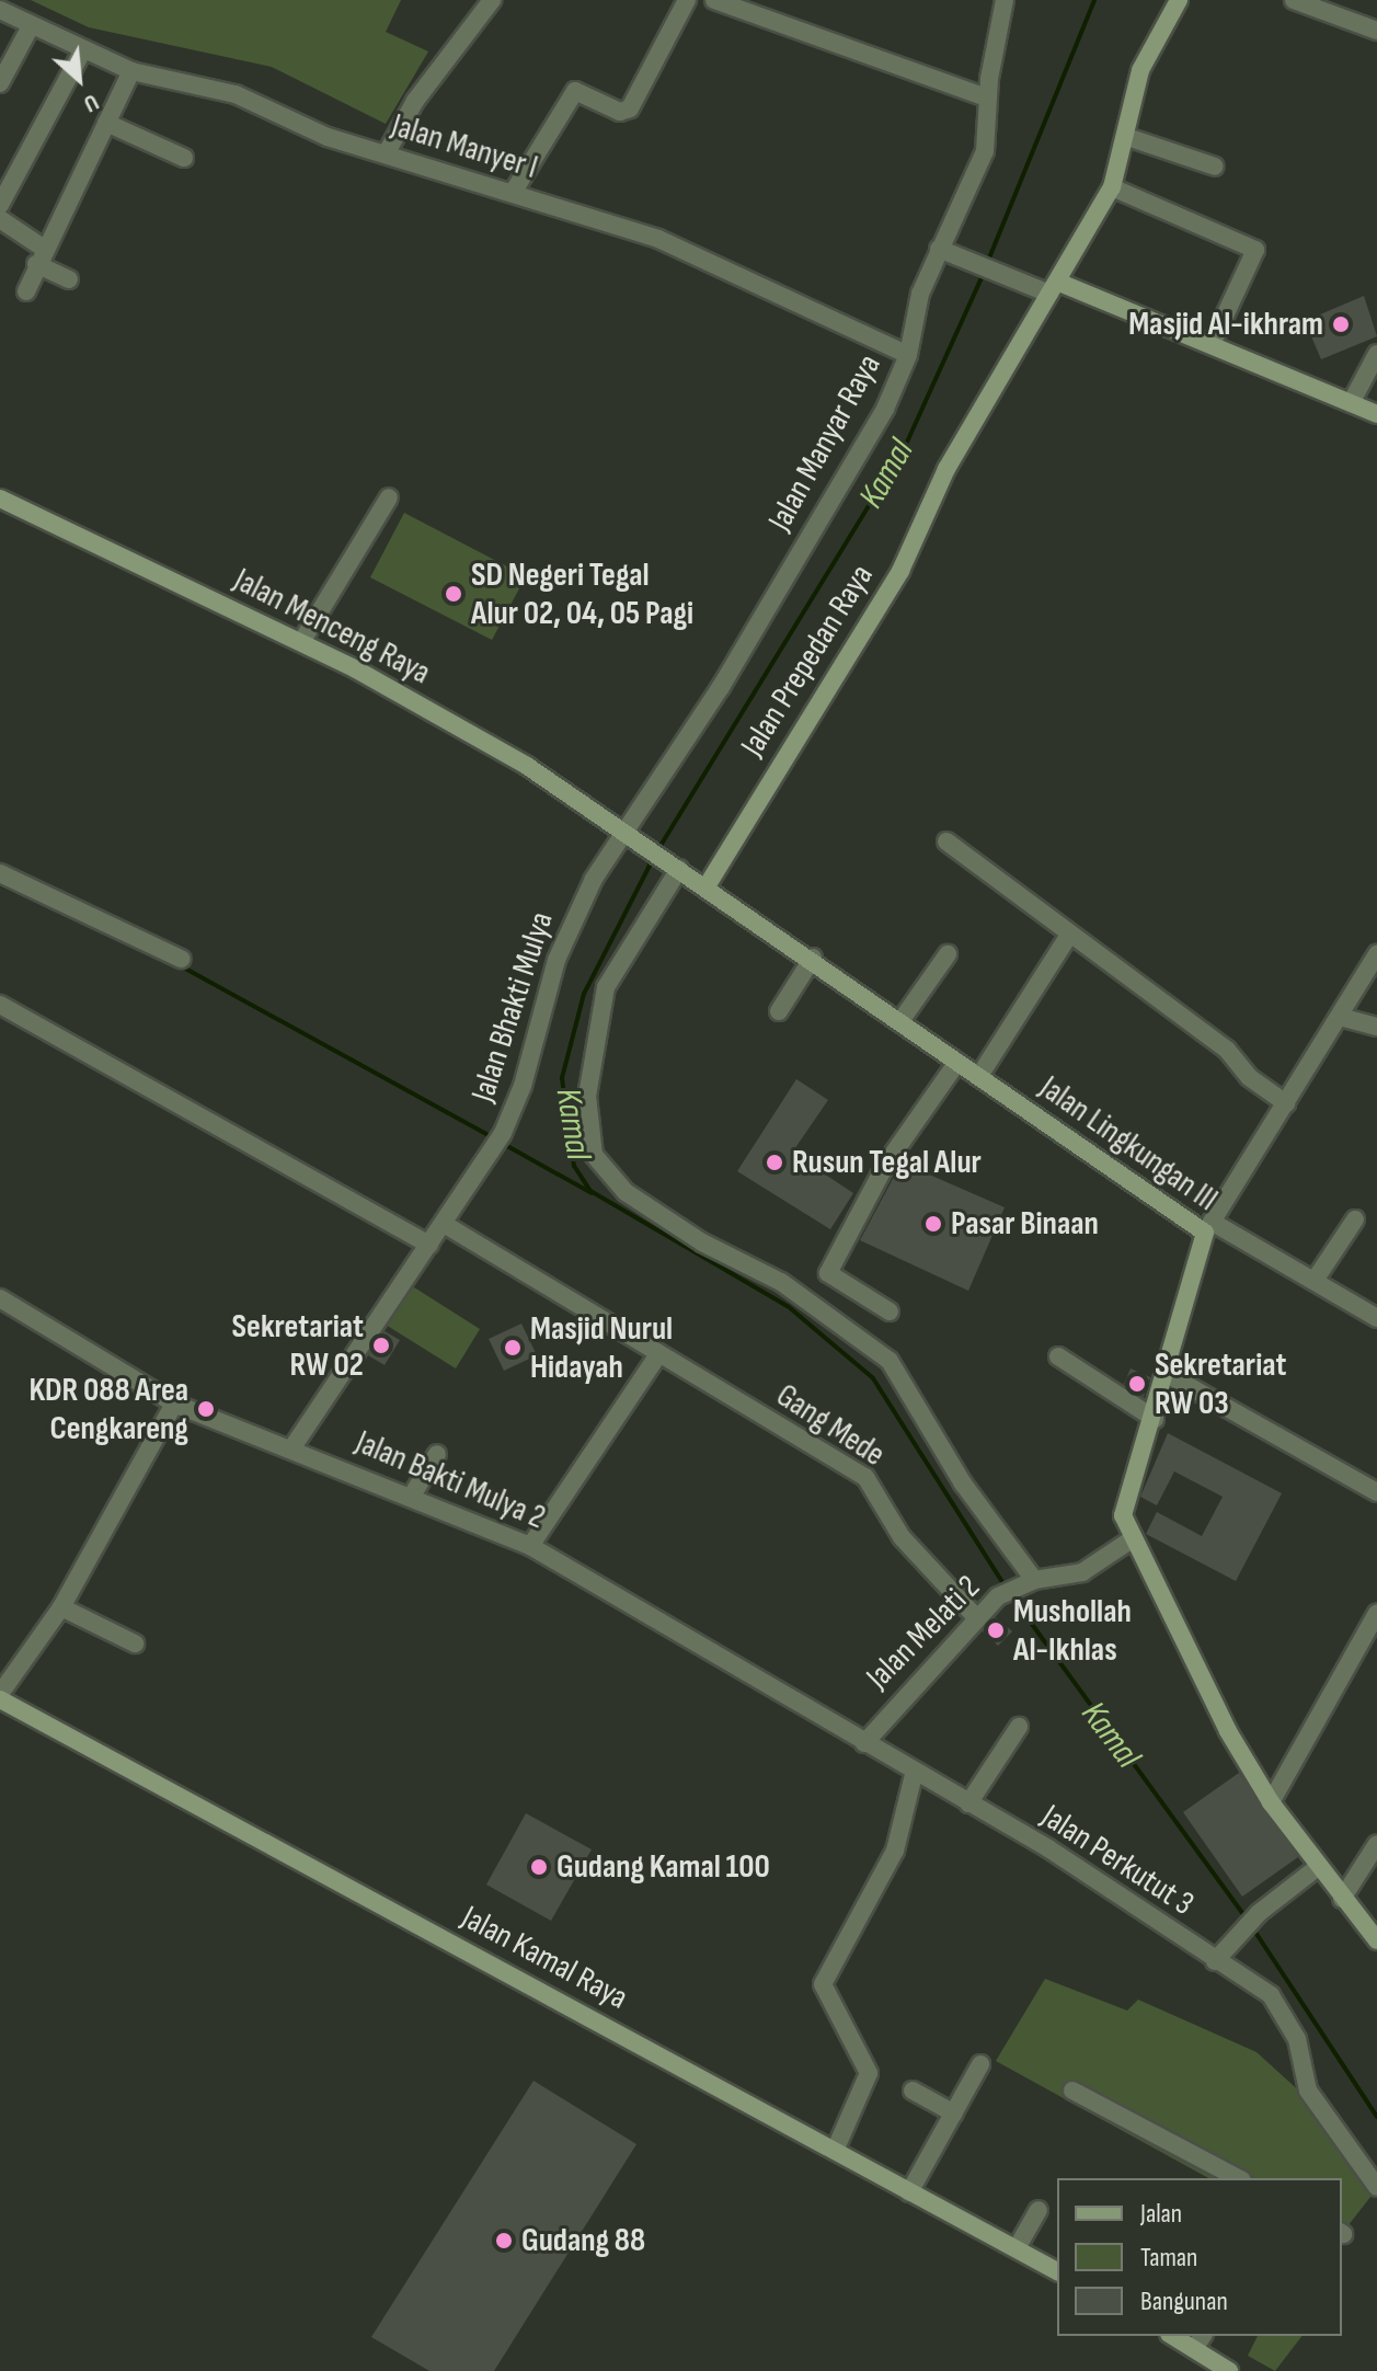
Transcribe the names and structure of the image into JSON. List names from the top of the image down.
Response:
{
  "streets": {
    "street": [
      "Jalan Manyer I",
      "Jalan Manyar Raya",
      "Jalan Menceng Raya",
      "Jalan Prepedan Raya",
      "Jalan Bhakti Mulya",
      "Jalan Lingkungan III",
      "Gang Mede",
      "Jalan Bakti Mulya 2",
      "Jalan Melati 2",
      "Jalan Perkutut 3",
      "Jalan Kamal Raya"
    ]
  },
  "crossings": [
    ["Jalan Manyer I", "Jalan Manyar Raya"],
    ["Jalan Manyar Raya", "Jalan Menceng Raya"],
    ["Jalan Manyar Raya", "Jalan Bhakti Mulya"],
    ["Jalan Manyar Raya", "Jalan Lingkungan III"],
    ["Jalan Menceng Raya", "Jalan Bhakti Mulya"],
    ["Jalan Menceng Raya", "Jalan Lingkungan III"],
    ["Jalan Prepedan Raya", "Jalan Lingkungan III"],
    ["Jalan Bhakti Mulya", "Jalan Lingkungan III"],
    ["Jalan Bhakti Mulya", "Gang Mede"],
    ["Jalan Bhakti Mulya", "Jalan Bakti Mulya 2"],
    ["Jalan Lingkungan III", "Jalan Melati 2"],
    ["Gang Mede", "Jalan Melati 2"],
    ["Jalan Bakti Mulya 2", "Jalan Melati 2"],
    ["Jalan Bakti Mulya 2", "Jalan Perkutut 3"],
    ["Jalan Melati 2", "Jalan Perkutut 3"]
  ],
  "water": ["Kamal"],
  "places": [
    "Masjid Al-ikhram",
    "SD Negeri Tegal Alur 02, 04, 05 Pagi",
    "Rusun Tegal Alur",
    "Pasar Binaan",
    "Sekretariat RW 02",
    "Masjid Nurul Hidayah",
    "Sekretariat RW 03",
    "KDR 088 Area Cengkareng",
    "Mushollah Al-Ikhlas",
    "Gudang Kamal 100",
    "Gudang 88"
  ],
  "legend": ["Jalan", "Taman", "Bangunan"],
  "north": "bottom right"
}
